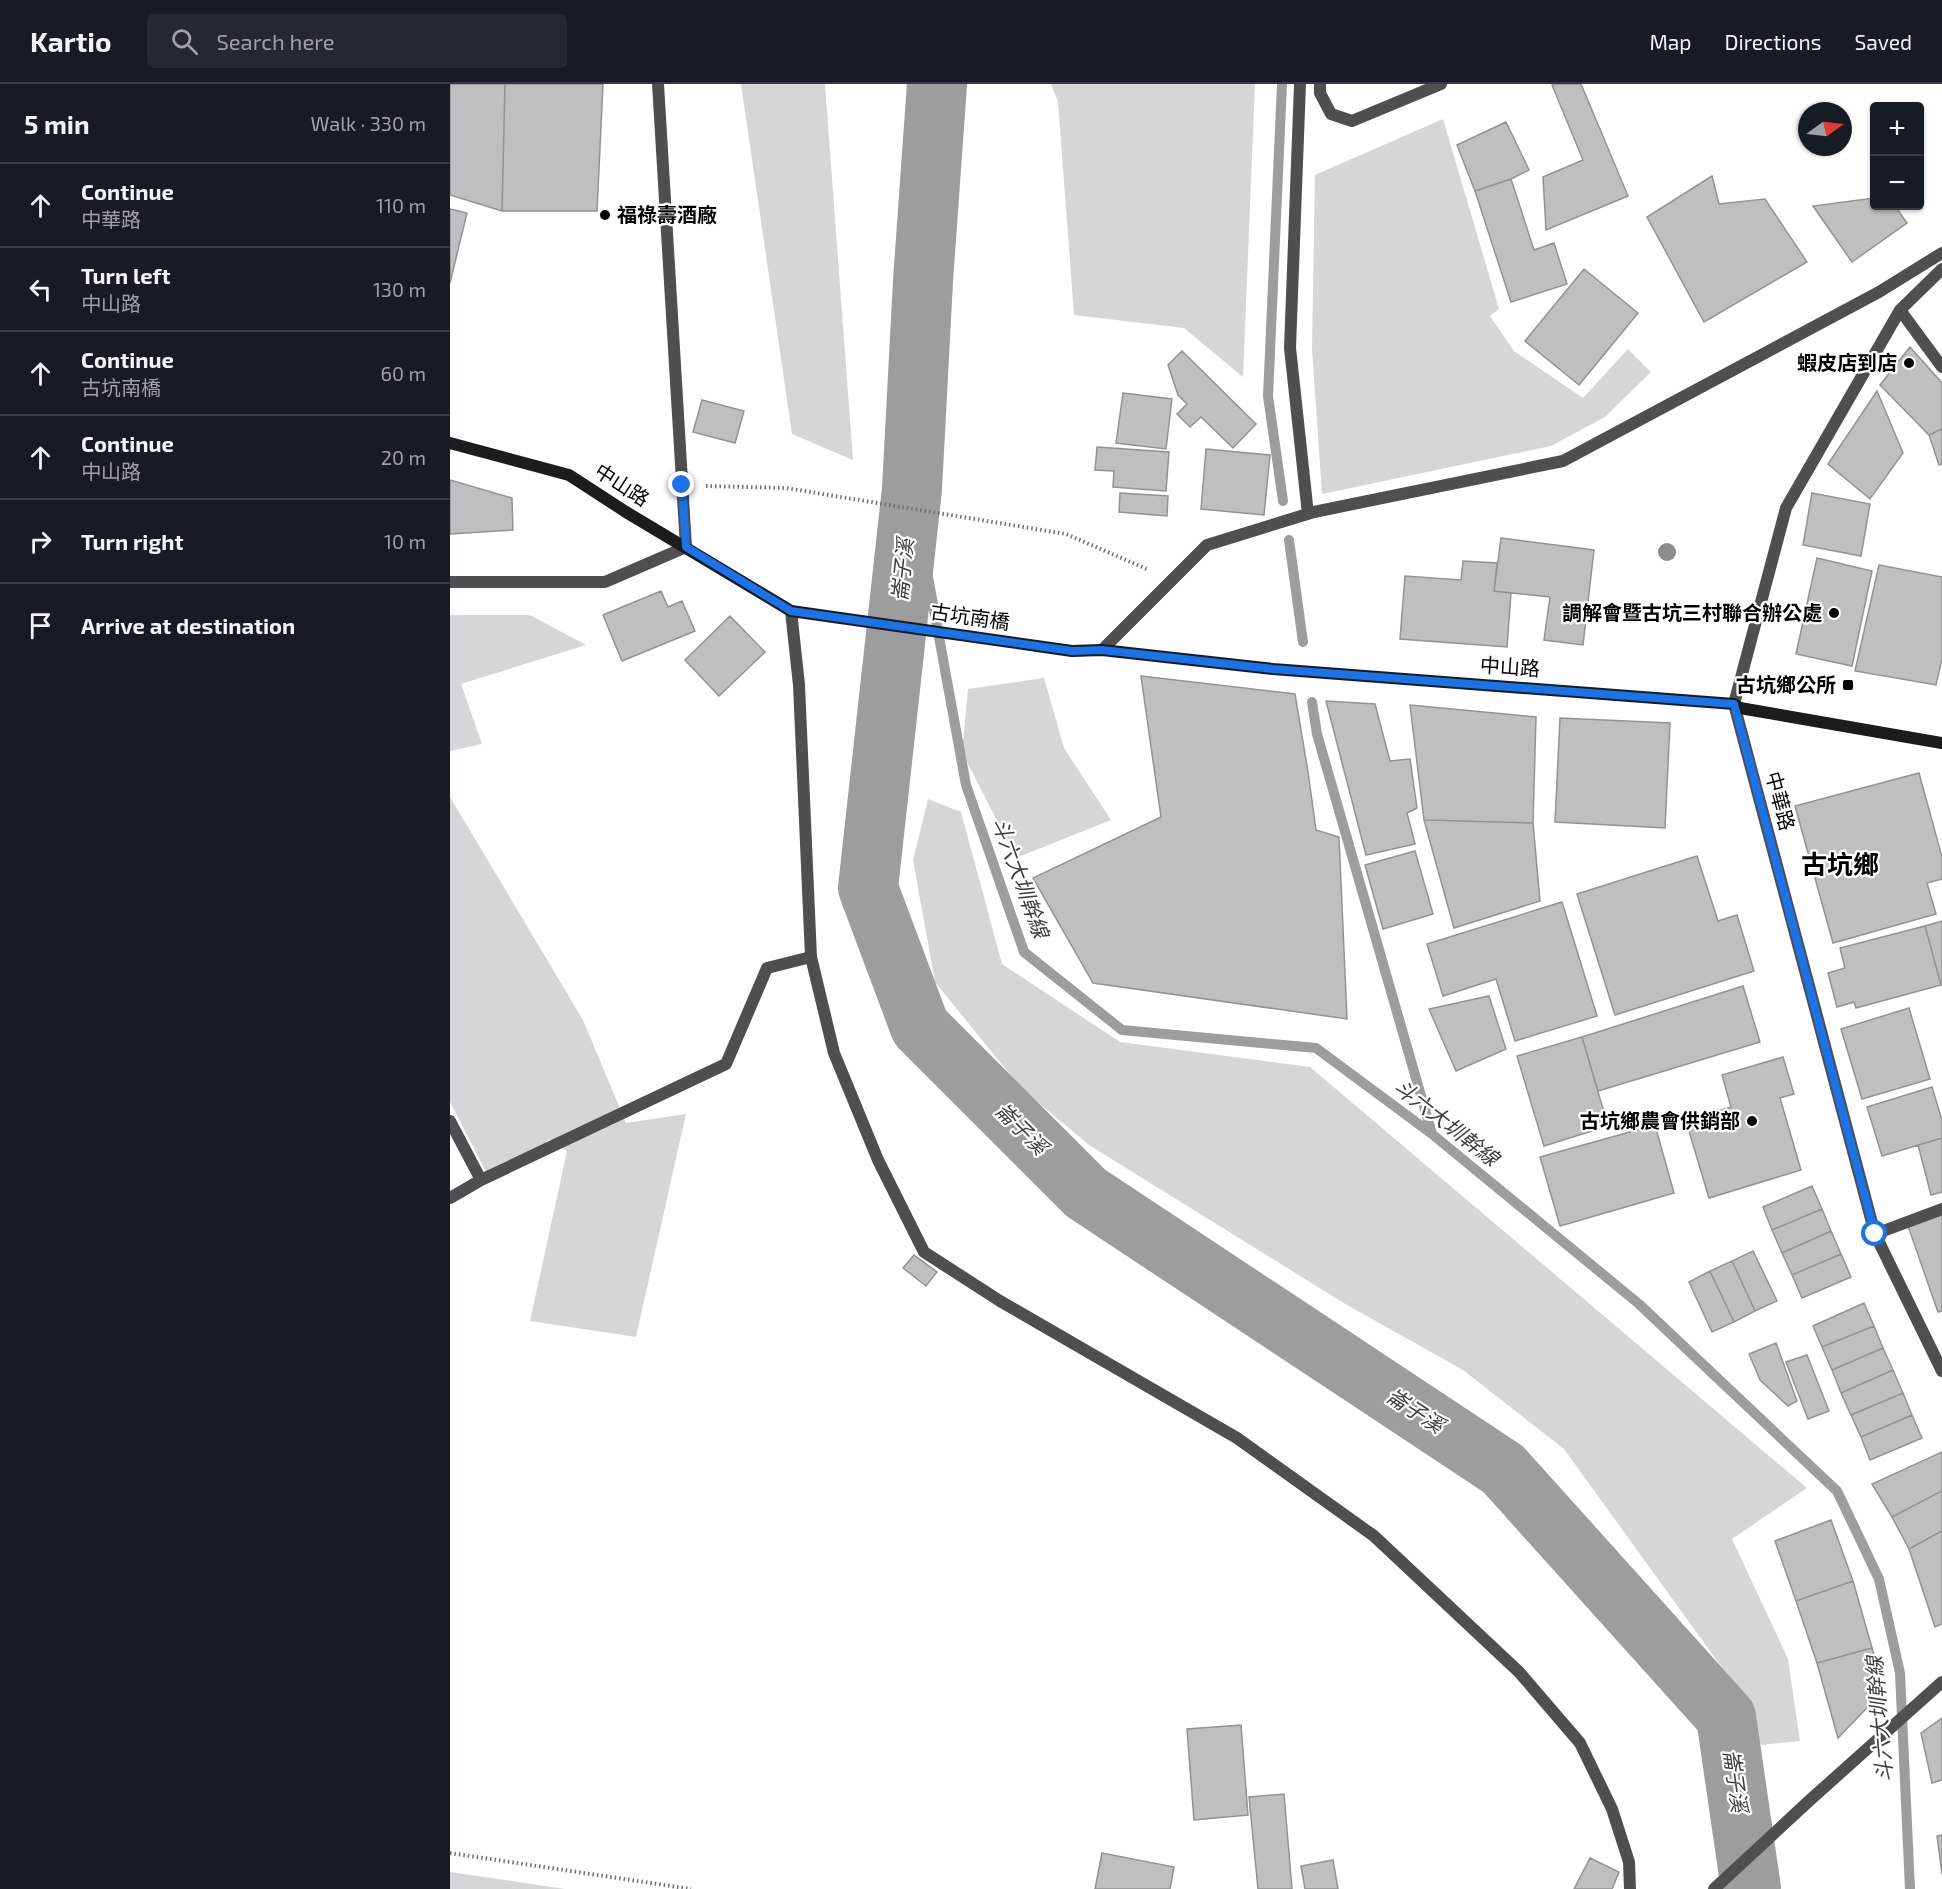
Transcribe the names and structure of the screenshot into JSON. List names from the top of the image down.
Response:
{
  "streets": {
    "main road": ["中山路", "古坑南橋"],
    "street": ["中華路"]
  },
  "crossings": [
    ["中山路", "古坑南橋"],
    ["中山路", "中華路"]
  ],
  "districts": ["古坑鄉"],
  "water": ["崙子溪", "斗六大圳幹線"],
  "places": {
    "other": [
      "福祿壽酒廠",
      "蝦皮店到店",
      "調解會暨古坑三村聯合辦公處",
      "古坑鄉農會供銷部"
    ],
    "transit": ["古坑鄉公所"]
  },
  "north": "right",
  "page": {
    "header": "Kartio",
    "search": "Search here",
    "nav": ["Map", "Directions", "Saved"],
    "heading": ["5 min", "Walk · 330 m"],
    "map_buttons": ["+", "−"],
    "list": [
      ["Continue", "中華路", "110 m"],
      ["Turn left", "中山路", "130 m"],
      ["Continue", "古坑南橋", "60 m"],
      ["Continue", "中山路", "20 m"],
      ["Turn right", "10 m"],
      "Arrive at destination"
    ]
  }
}
